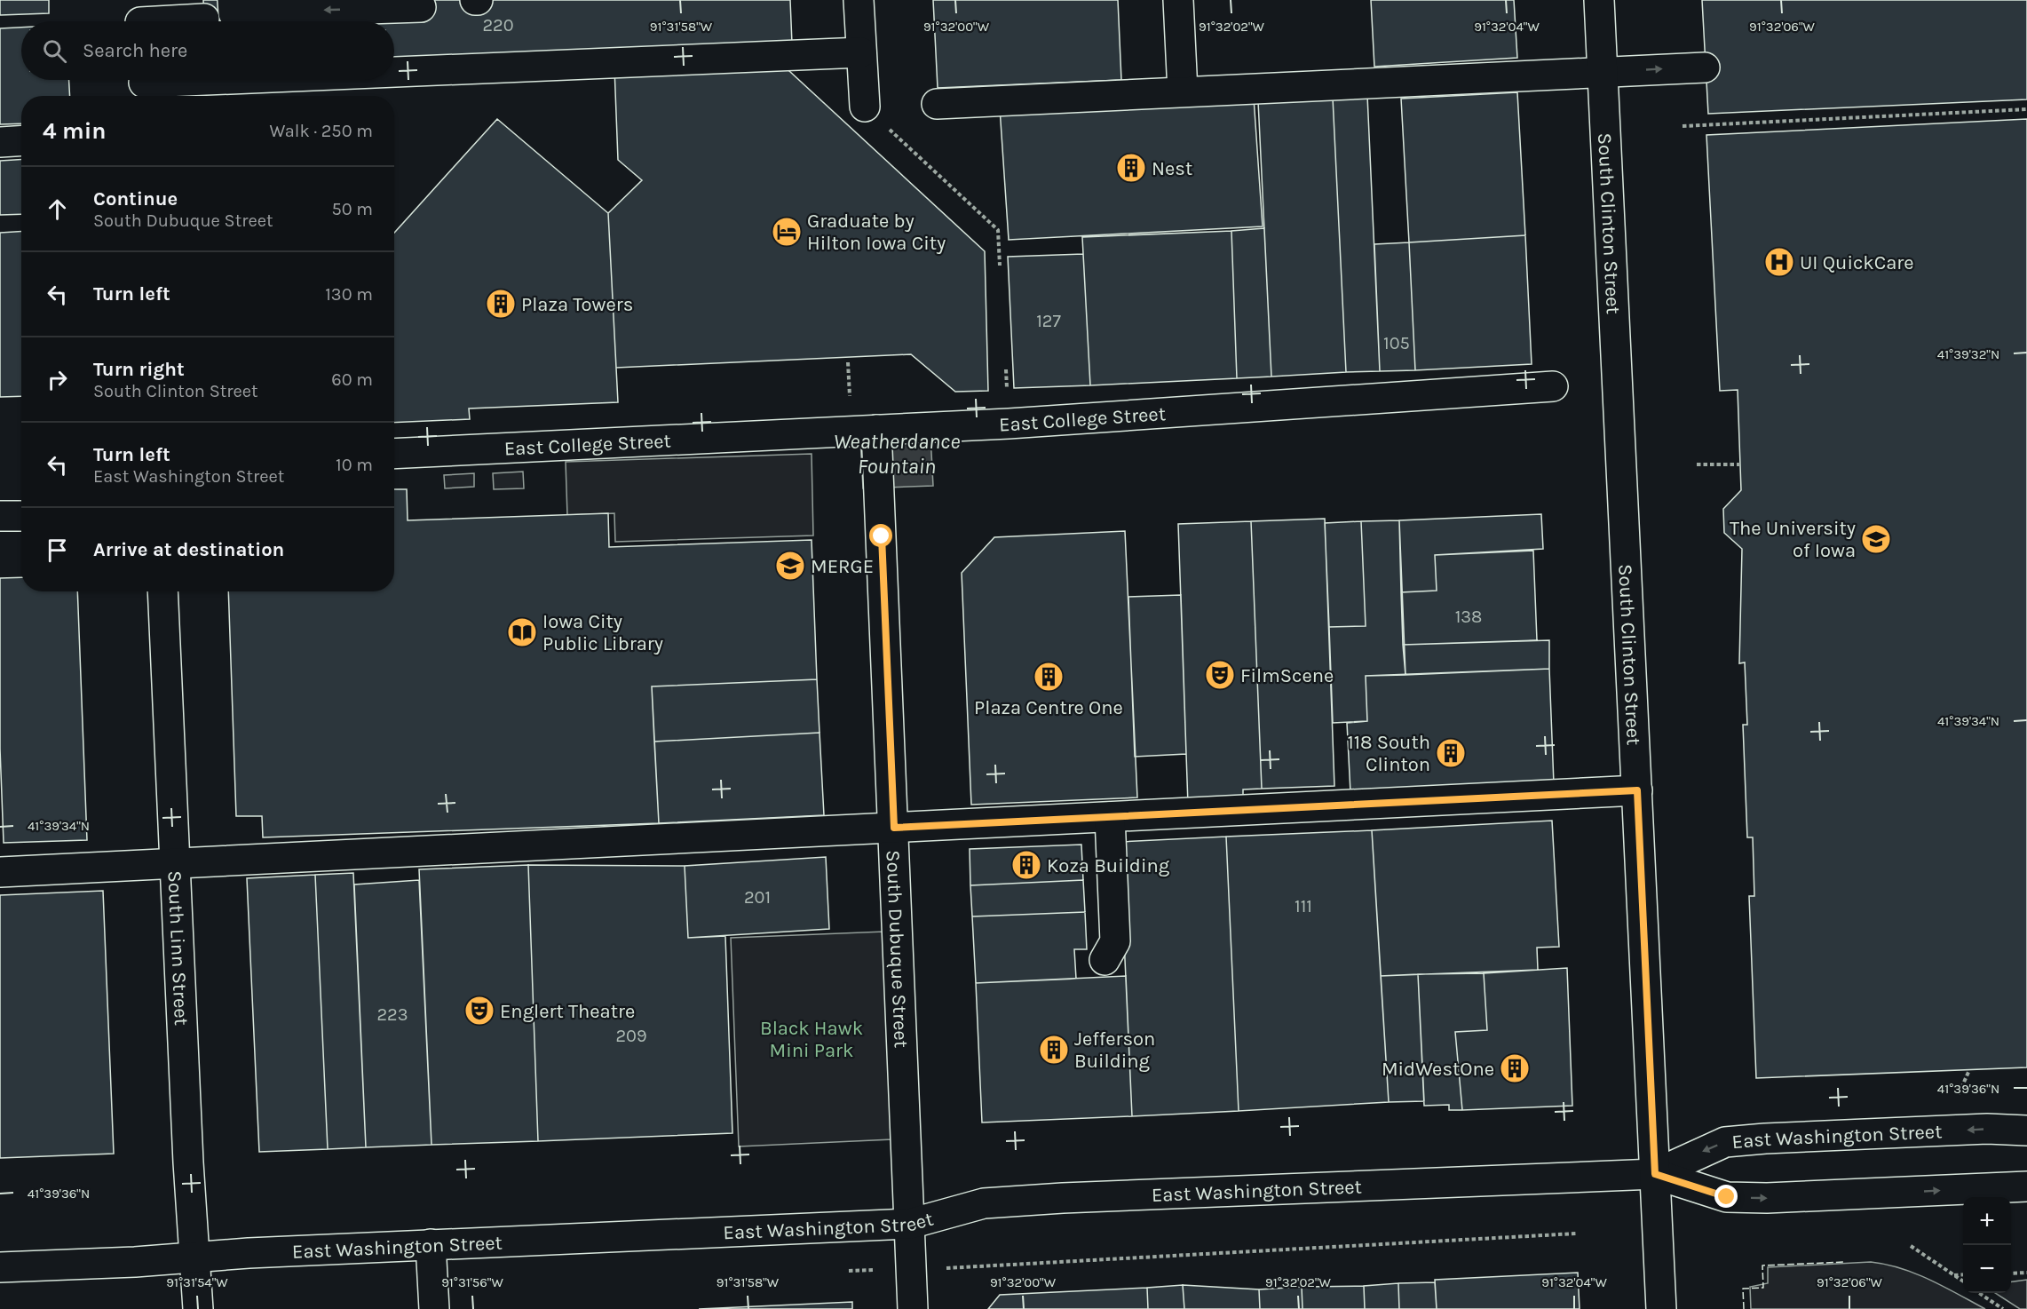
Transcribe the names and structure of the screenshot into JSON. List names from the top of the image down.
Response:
{
  "streets": {
    "street": [
      "South Clinton Street",
      "East College Street",
      "South Linn Street",
      "South Dubuque Street",
      "East Washington Street"
    ]
  },
  "crossings": [
    ["South Clinton Street", "East Washington Street"],
    ["East College Street", "South Dubuque Street"],
    ["South Linn Street", "East Washington Street"],
    ["South Dubuque Street", "East Washington Street"]
  ],
  "water": ["Weatherdance Fountain"],
  "parks": ["Black Hawk Mini Park"],
  "places": {
    "building": [
      "Nest",
      "Plaza Towers",
      "Plaza Centre One",
      "118 South Clinton",
      "Koza Building",
      "Jefferson Building",
      "MidWestOne"
    ],
    "hotel": ["Graduate by Hilton Iowa City"],
    "hospital": ["UI QuickCare"],
    "school or university": ["The University of Iowa", "MERGE"],
    "library": ["Iowa City Public Library"],
    "theatre": ["FilmScene", "Englert Theatre"]
  },
  "house_numbers": [
    "220",
    "127",
    "105",
    "138",
    "201",
    "111",
    "223",
    "209"
  ],
  "page": {
    "search": "Search here",
    "heading": ["4 min", "Walk · 250 m"],
    "list": [
      ["Continue", "South Dubuque Street", "50 m"],
      ["Turn left", "130 m"],
      ["Turn right", "South Clinton Street", "60 m"],
      ["Turn left", "East Washington Street", "10 m"],
      "Arrive at destination"
    ],
    "map_buttons": ["+", "−"]
  },
  "coordinates": [
    "91°31'58\"W",
    "91°32'00\"W",
    "91°32'02\"W",
    "91°32'04\"W",
    "91°32'06\"W",
    "41°39'32\"N",
    "41°39'34\"N",
    "41°39'36\"N",
    "91°31'54\"W",
    "91°31'56\"W"
  ]
}
